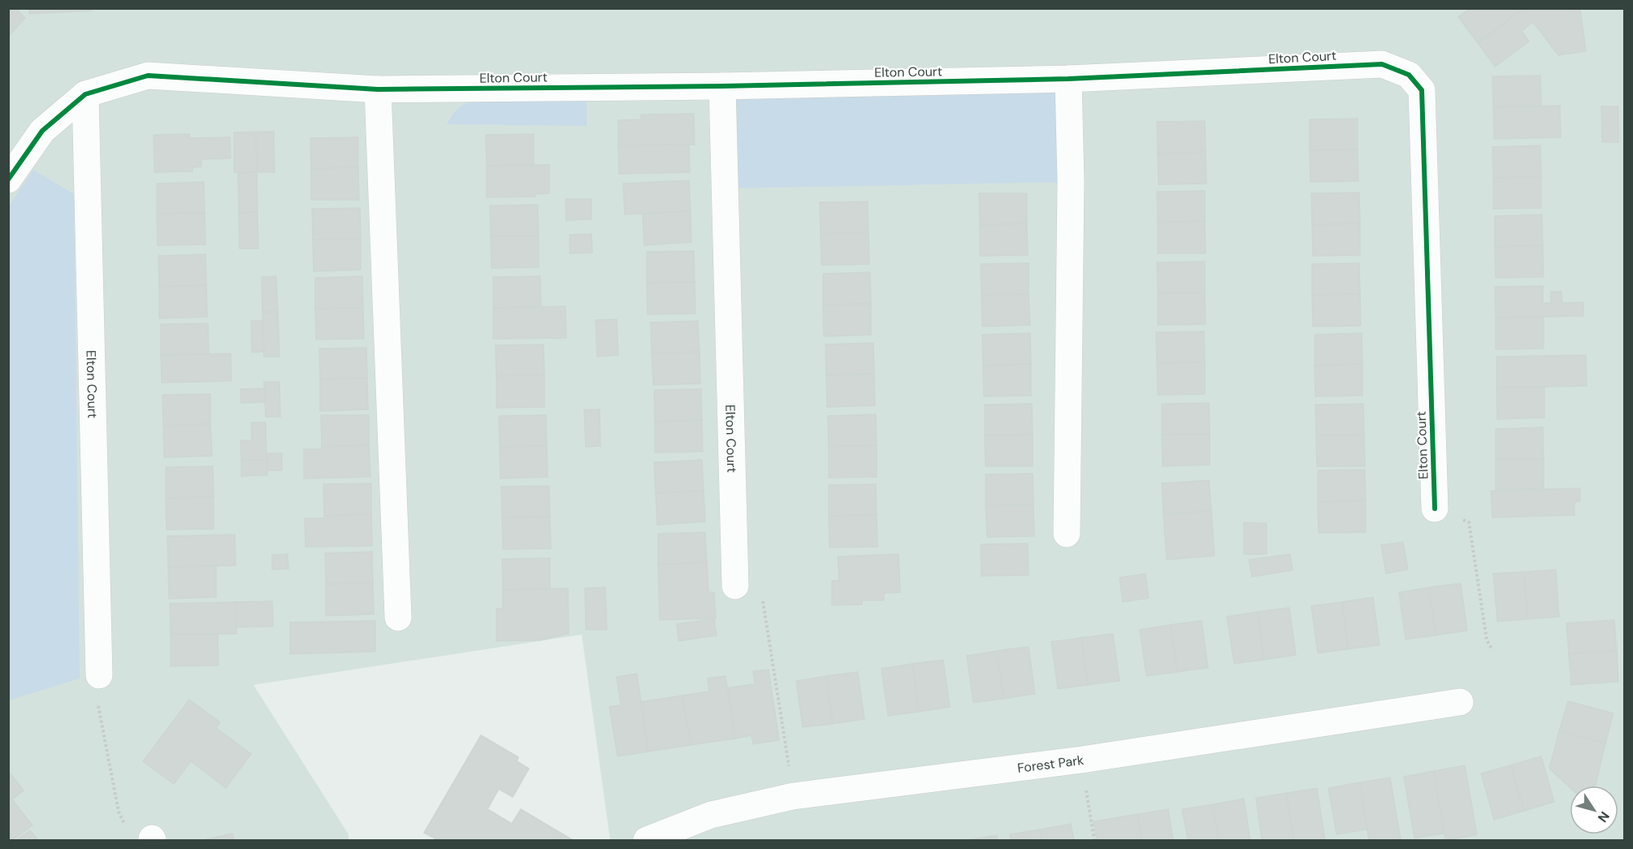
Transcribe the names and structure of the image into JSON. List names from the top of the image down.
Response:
{
  "streets": {
    "street": ["Elton Court", "Forest Park"]
  },
  "north": "bottom right"
}
